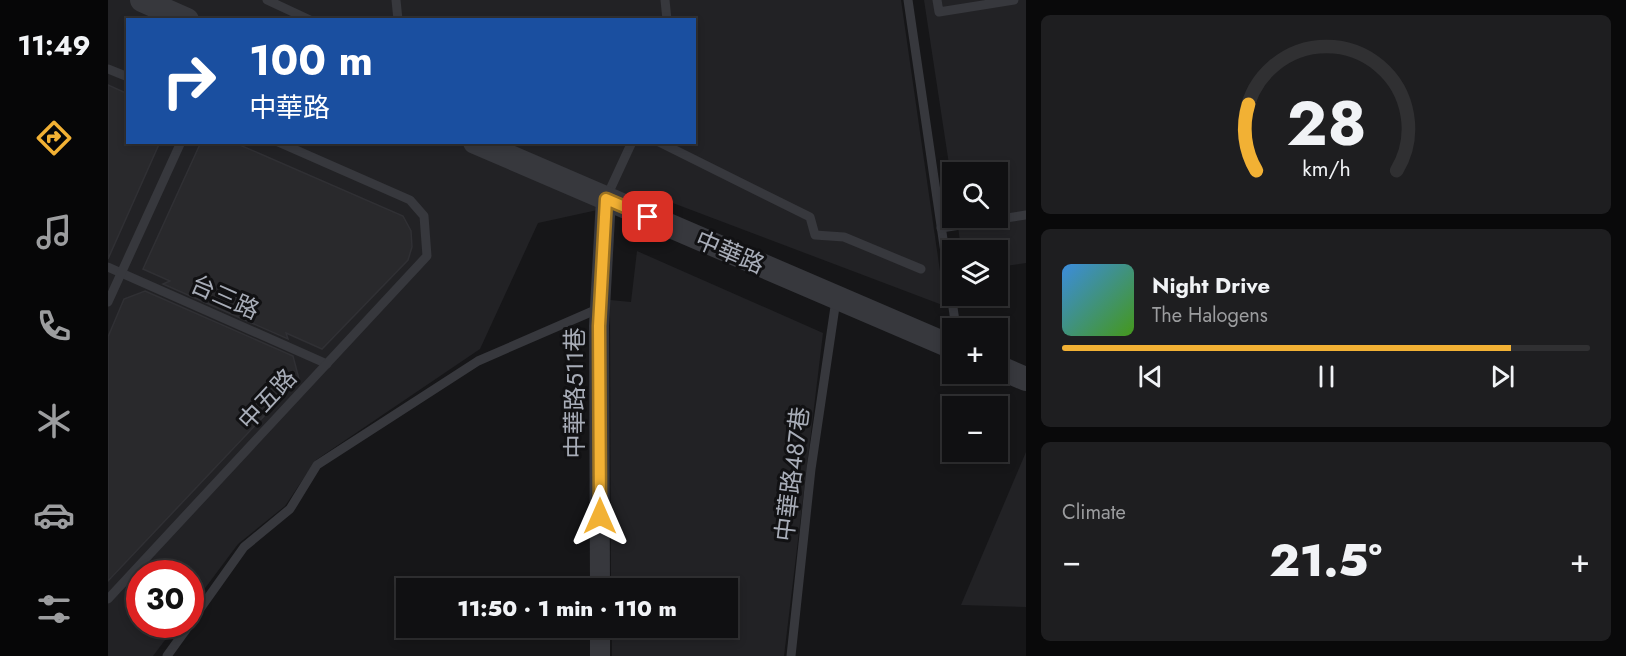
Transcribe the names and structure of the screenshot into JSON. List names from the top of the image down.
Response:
{
  "streets": {
    "street": ["中華路", "中華路511巷"],
    "lane": ["台三路", "中五路", "中華路487巷"]
  },
  "crossings": [
    ["中華路", "中華路511巷"],
    ["中華路", "中華路487巷"],
    ["台三路", "中五路"]
  ],
  "page": {
    "tabs": "11:49",
    "turn": ["100 m", "中華路"],
    "map_buttons": ["+", "−"],
    "song": ["Night Drive", "The Halogens"],
    "tile": "Climate",
    "heat": ["−", "21.5°", "+"],
    "limit": "30",
    "trip": "11:50 · 1 min · 110 m",
    "gauge": ["28", "km/h"]
  }
}
